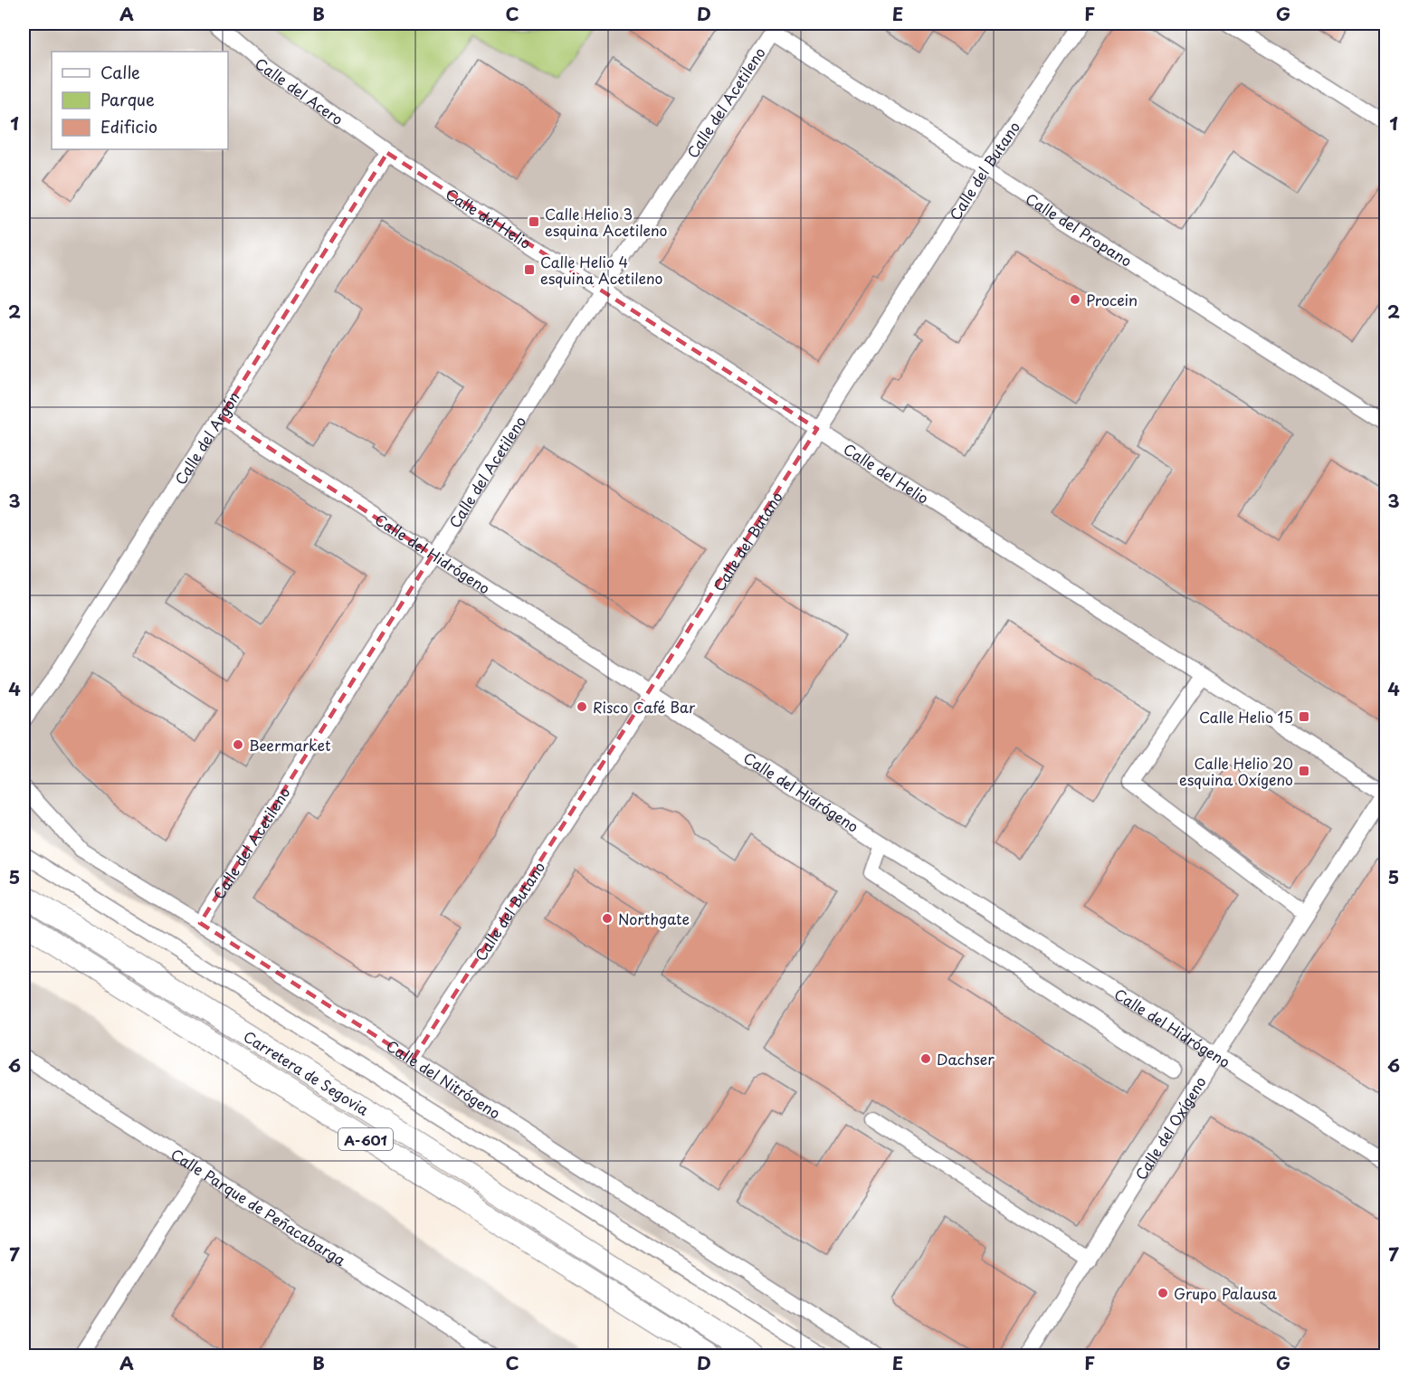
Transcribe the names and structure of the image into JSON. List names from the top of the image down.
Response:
{
  "streets": {
    "highway": ["Carretera de Segovia", "A-601"],
    "street": [
      "Calle del Acero",
      "Calle del Acetileno",
      "Calle del Butano",
      "Calle del Helio",
      "Calle del Propano",
      "Calle del Argón",
      "Calle del Hidrógeno",
      "Calle del Nitrógeno",
      "Calle del Oxígeno",
      "Calle Parque de Peñacabarga"
    ]
  },
  "crossings": [
    ["Calle del Acero", "Calle del Helio"],
    ["Calle del Acero", "Calle del Argón"],
    ["Calle del Acetileno", "Calle del Helio"],
    ["Calle del Acetileno", "Calle del Propano"],
    ["Calle del Acetileno", "Calle del Hidrógeno"],
    ["Calle del Acetileno", "Calle del Nitrógeno"],
    ["Calle del Butano", "Calle del Helio"],
    ["Calle del Butano", "Calle del Propano"],
    ["Calle del Butano", "Calle del Hidrógeno"],
    ["Calle del Butano", "Calle del Nitrógeno"],
    ["Calle del Helio", "Calle del Argón"],
    ["Calle del Helio", "Calle del Oxígeno"],
    ["Calle del Argón", "Calle del Hidrógeno"],
    ["Calle del Hidrógeno", "Calle del Oxígeno"]
  ],
  "places": {
    "transit": [
      "Calle Helio 3 esquina Acetileno",
      "Calle Helio 4 esquina Acetileno",
      "Calle Helio 15",
      "Calle Helio 20 esquina Oxígeno"
    ],
    "other": [
      "Procein",
      "Risco Café Bar",
      "Beermarket",
      "Northgate",
      "Dachser",
      "Grupo Palausa"
    ]
  },
  "legend": ["Calle", "Parque", "Edificio"],
  "grid": {
    "columns": [
      "A",
      "B",
      "C",
      "D",
      "E",
      "F",
      "G"
    ],
    "rows": [
      "1",
      "2",
      "3",
      "4",
      "5",
      "6",
      "7"
    ]
  }
}
